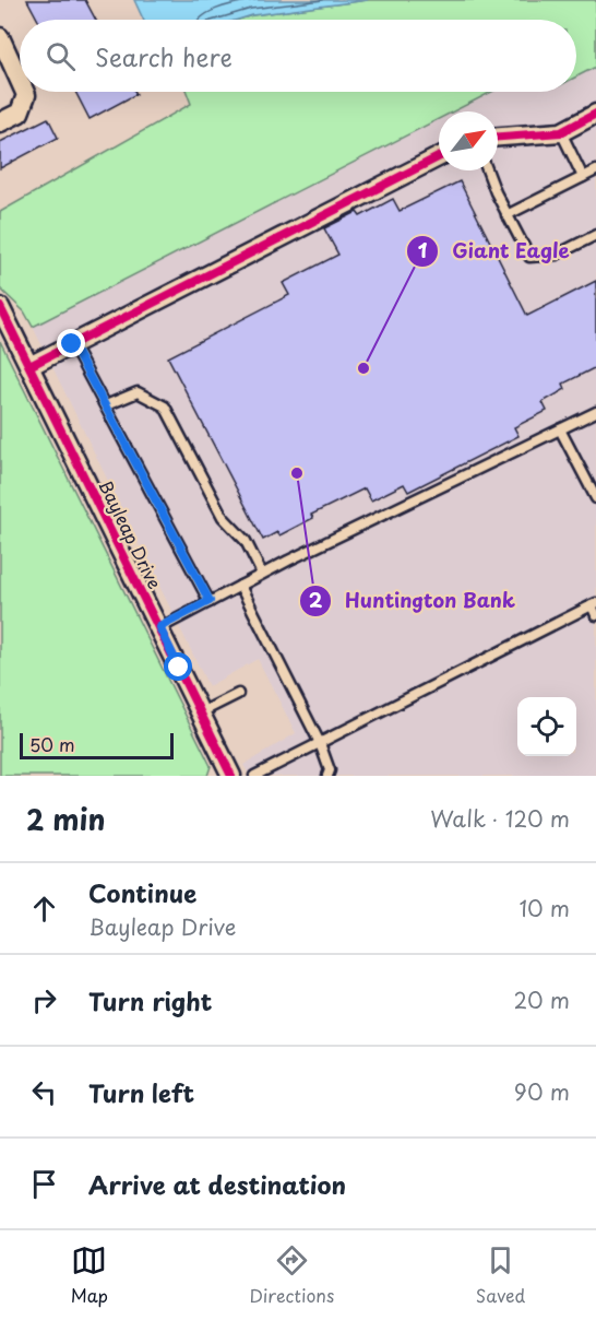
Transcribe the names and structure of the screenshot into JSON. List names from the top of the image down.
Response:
{
  "streets": {
    "street": ["Bayleap Drive"]
  },
  "places": ["Giant Eagle", "Huntington Bank"],
  "scale_bar": "50 m",
  "north": "top right",
  "page": {
    "search": "Search here",
    "scale": "50 m",
    "heading": ["2 min", "Walk · 120 m"],
    "list": [
      ["Continue", "Bayleap Drive", "10 m"],
      ["Turn right", "20 m"],
      ["Turn left", "90 m"],
      "Arrive at destination"
    ],
    "nav": ["Map", "Directions", "Saved"]
  }
}
